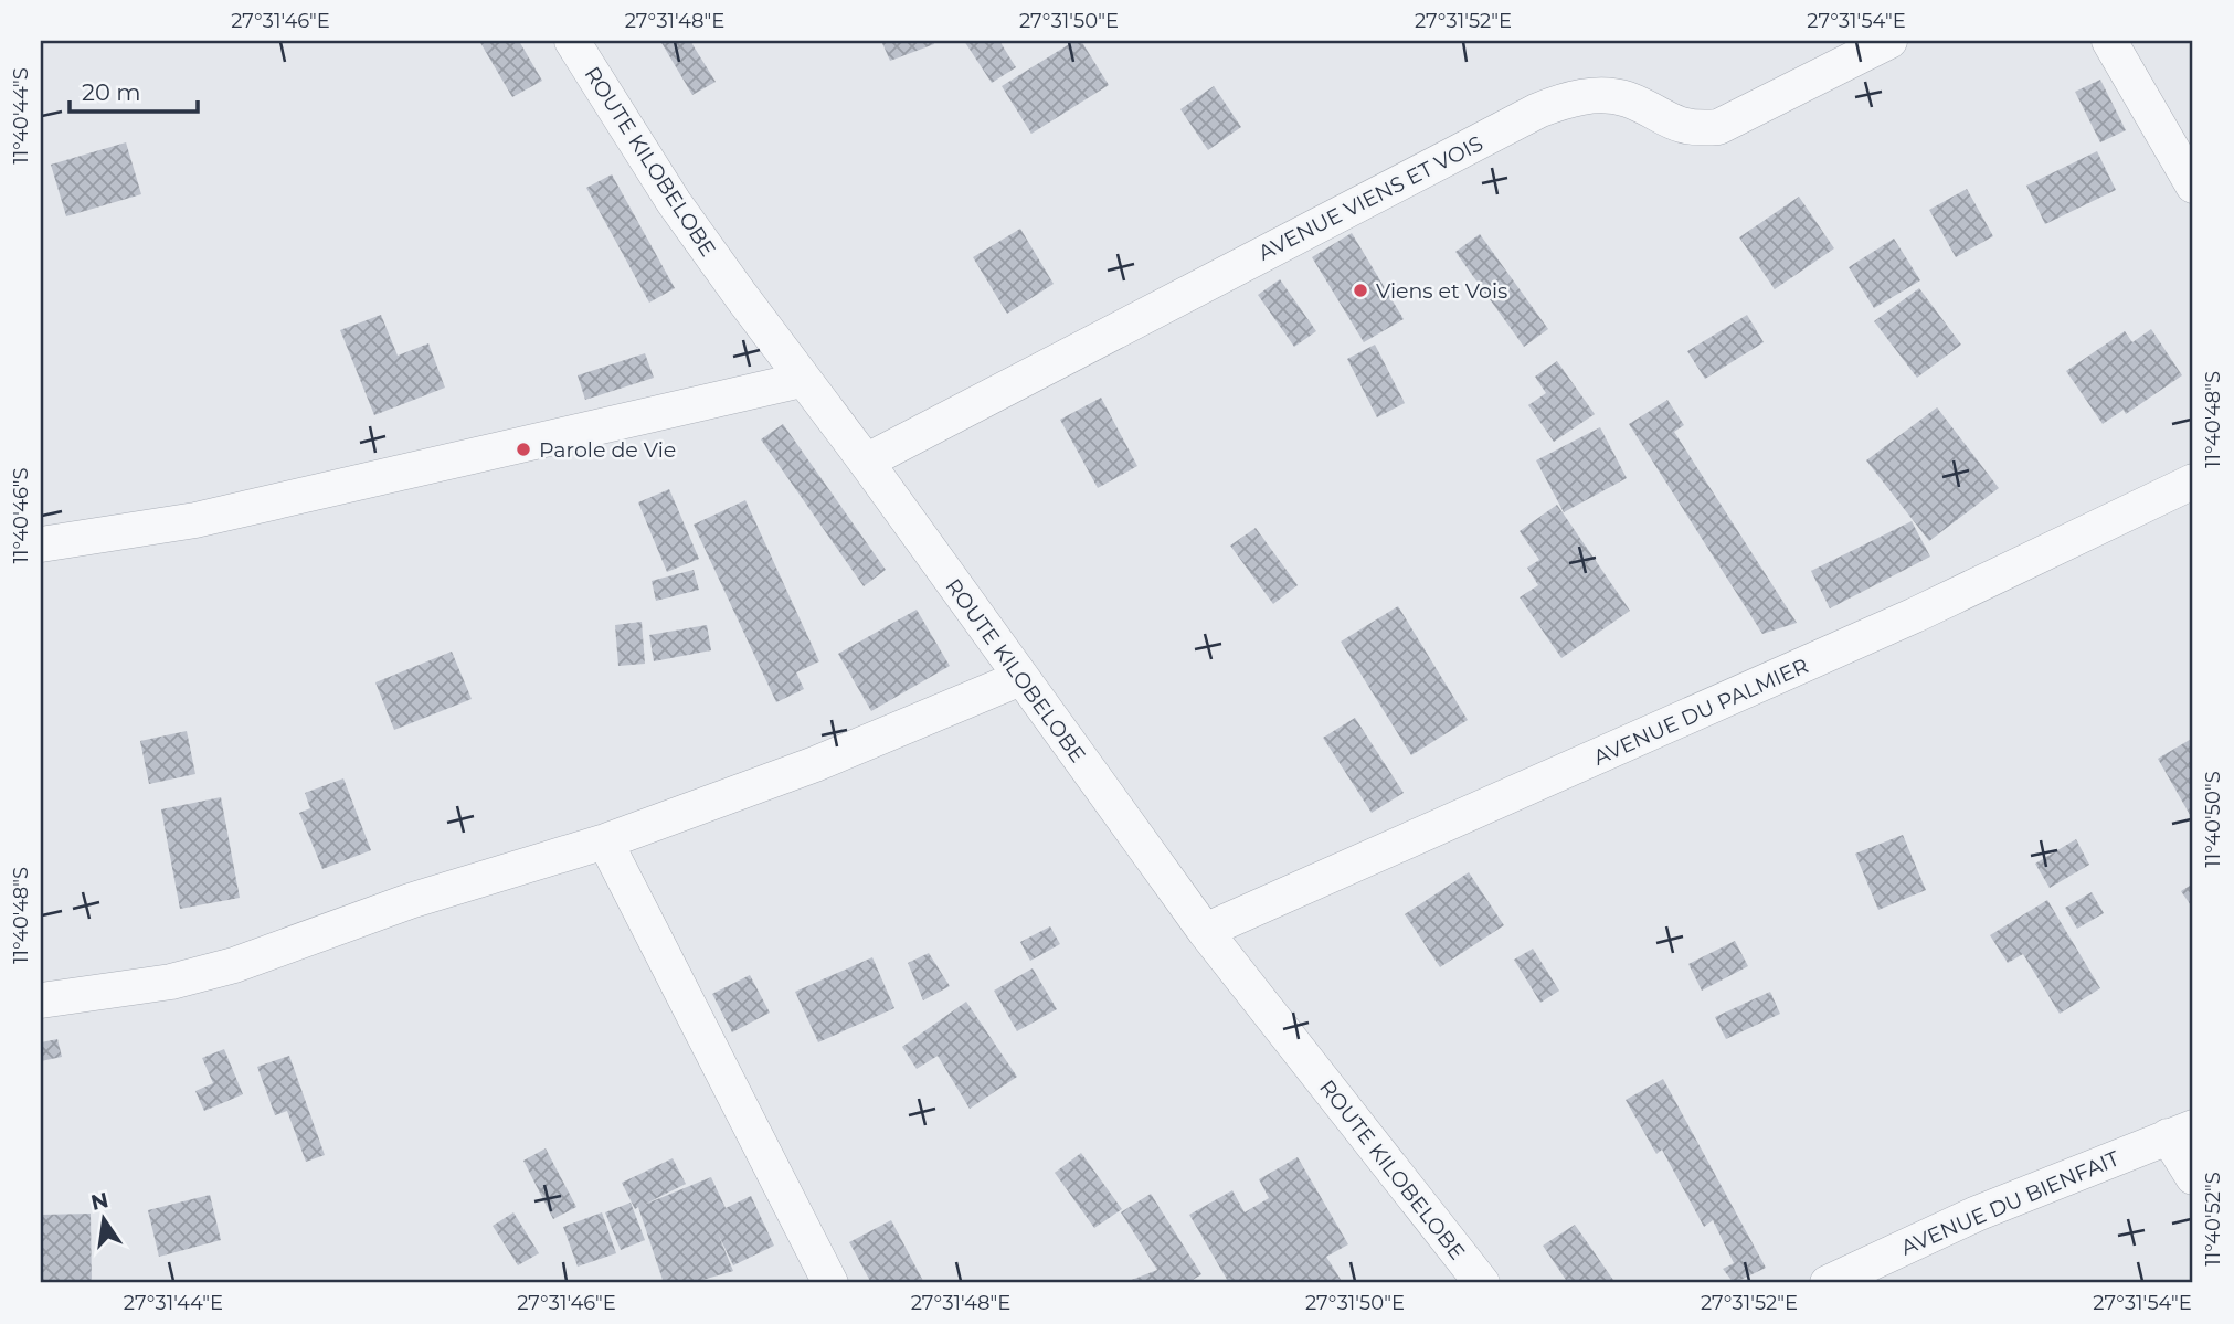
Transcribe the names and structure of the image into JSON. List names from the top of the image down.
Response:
{
  "streets": {
    "street": [
      "ROUTE KILOBELOBE",
      "AVENUE VIENS ET VOIS",
      "AVENUE DU PALMIER",
      "AVENUE DU BIENFAIT"
    ]
  },
  "crossings": [
    ["ROUTE KILOBELOBE", "AVENUE VIENS ET VOIS"],
    ["ROUTE KILOBELOBE", "AVENUE DU PALMIER"]
  ],
  "places": ["Viens et Vois", "Parole de Vie"],
  "scale_bar": "20 m",
  "north": "top",
  "coordinates": [
    "27°31'46\"E",
    "27°31'48\"E",
    "27°31'50\"E",
    "27°31'52\"E",
    "27°31'54\"E",
    "11°40'44\"S",
    "11°40'48\"S",
    "11°40'46\"S",
    "11°40'50\"S",
    "11°40'52\"S",
    "27°31'44\"E"
  ]
}
